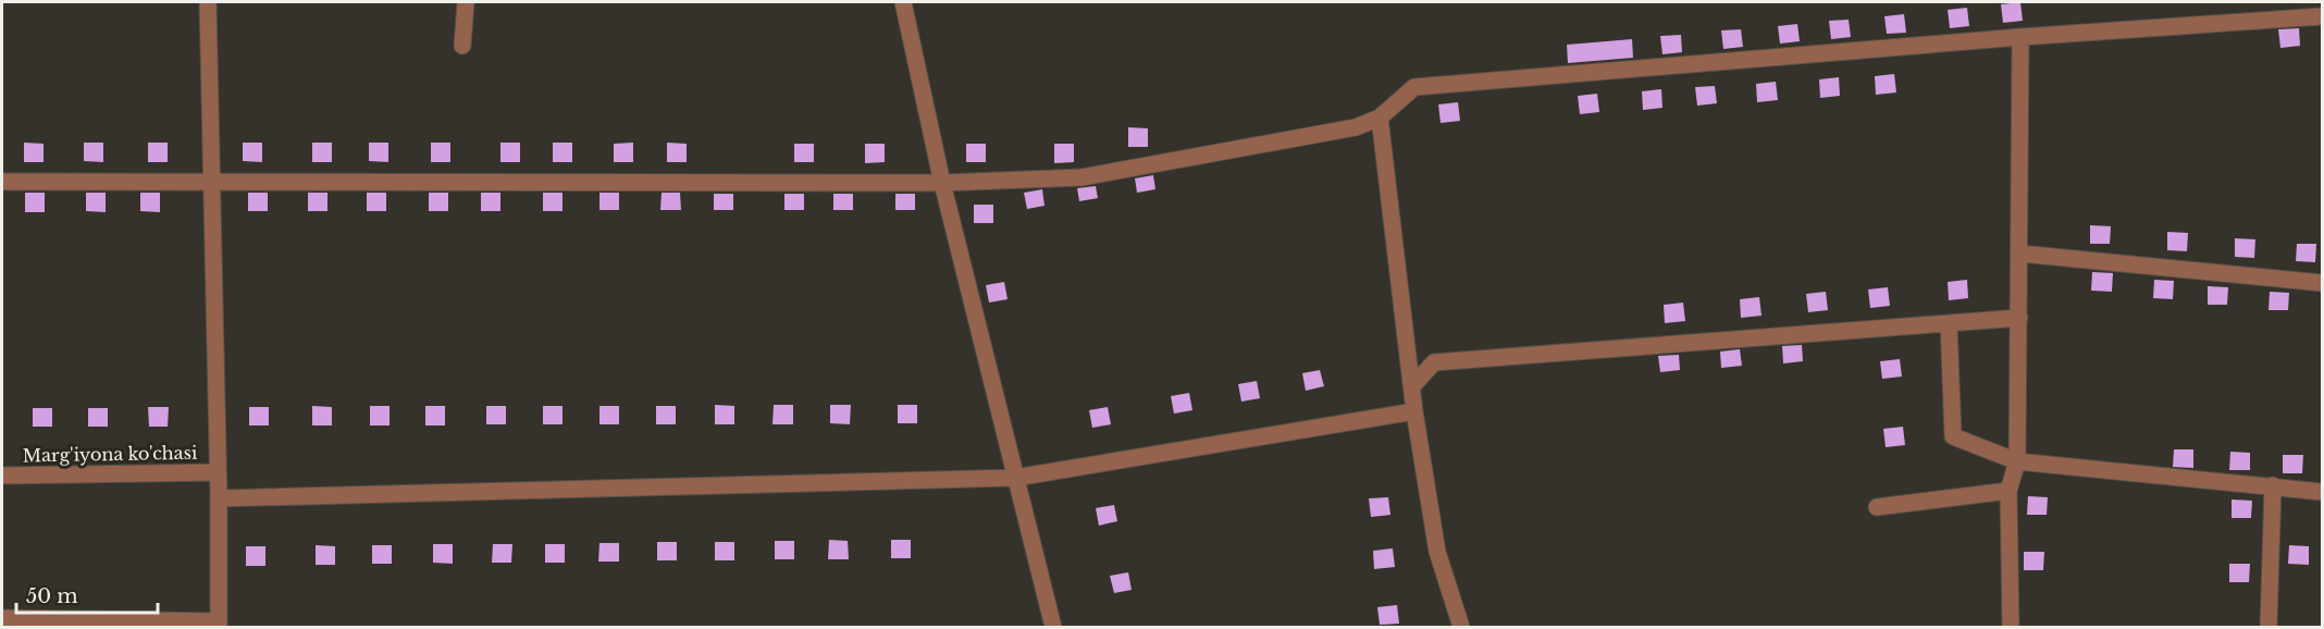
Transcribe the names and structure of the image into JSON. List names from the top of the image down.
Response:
{
  "streets": {
    "street": ["Marg'iyona ko'chasi"]
  },
  "scale_bar": "50 m"
}
